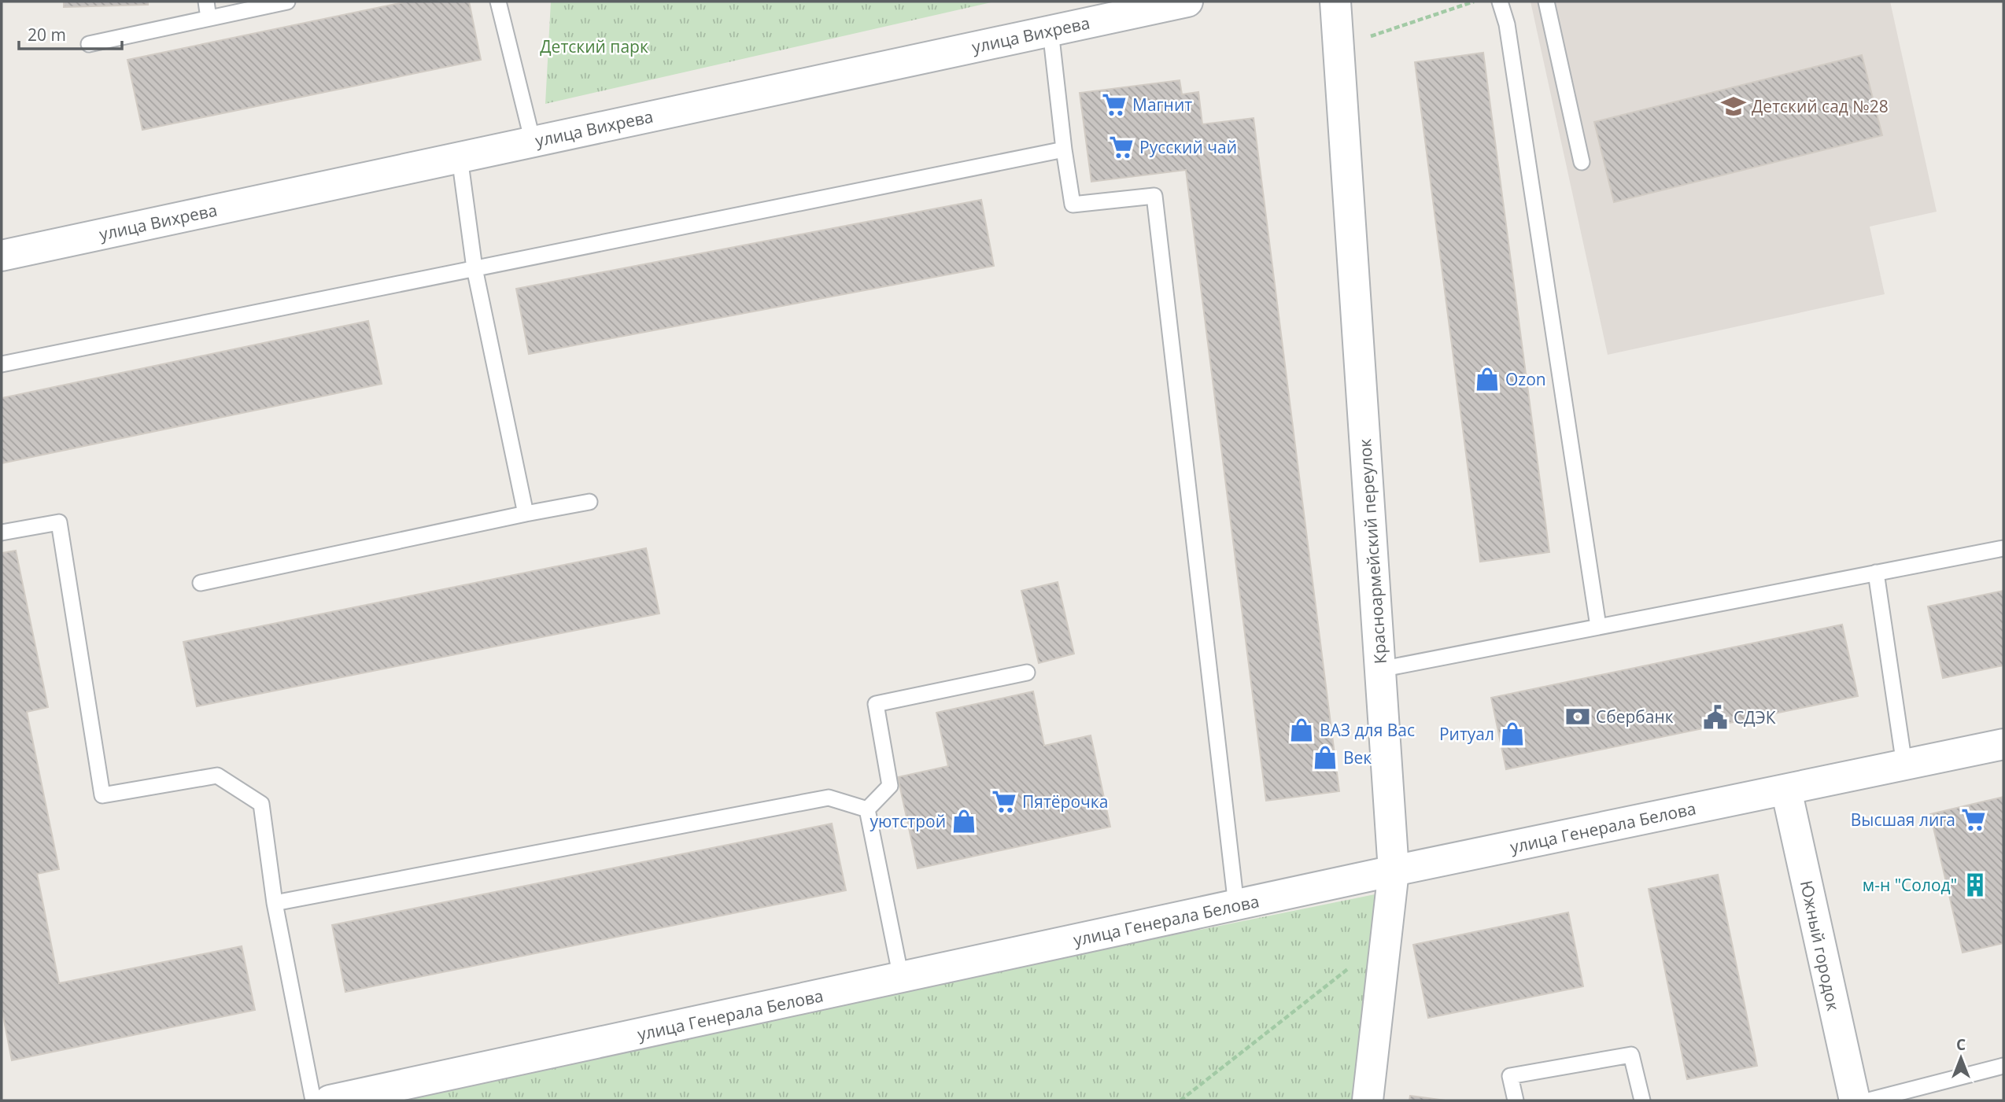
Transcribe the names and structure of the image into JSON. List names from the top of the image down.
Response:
{
  "streets": {
    "street": [
      "улица Вихрева",
      "Красноармейский переулок",
      "улица Генерала Белова",
      "Южный городок"
    ]
  },
  "crossings": [
    ["Красноармейский переулок", "улица Генерала Белова"],
    ["улица Генерала Белова", "Южный городок"]
  ],
  "parks": ["Детский парк"],
  "places": {
    "supermarket": [
      "Магнит",
      "Русский чай",
      "Пятёрочка",
      "Высшая лига"
    ],
    "school or university": ["Детский сад №28"],
    "shop": [
      "Ozon",
      "ВАЗ для Вас",
      "Ритуал",
      "Век",
      "уютстрой"
    ],
    "bank": ["Сбербанк"],
    "public building": ["СДЭК"],
    "building": ["м-н \"Солод\""]
  },
  "scale_bar": "20 m",
  "north": "top"
}
